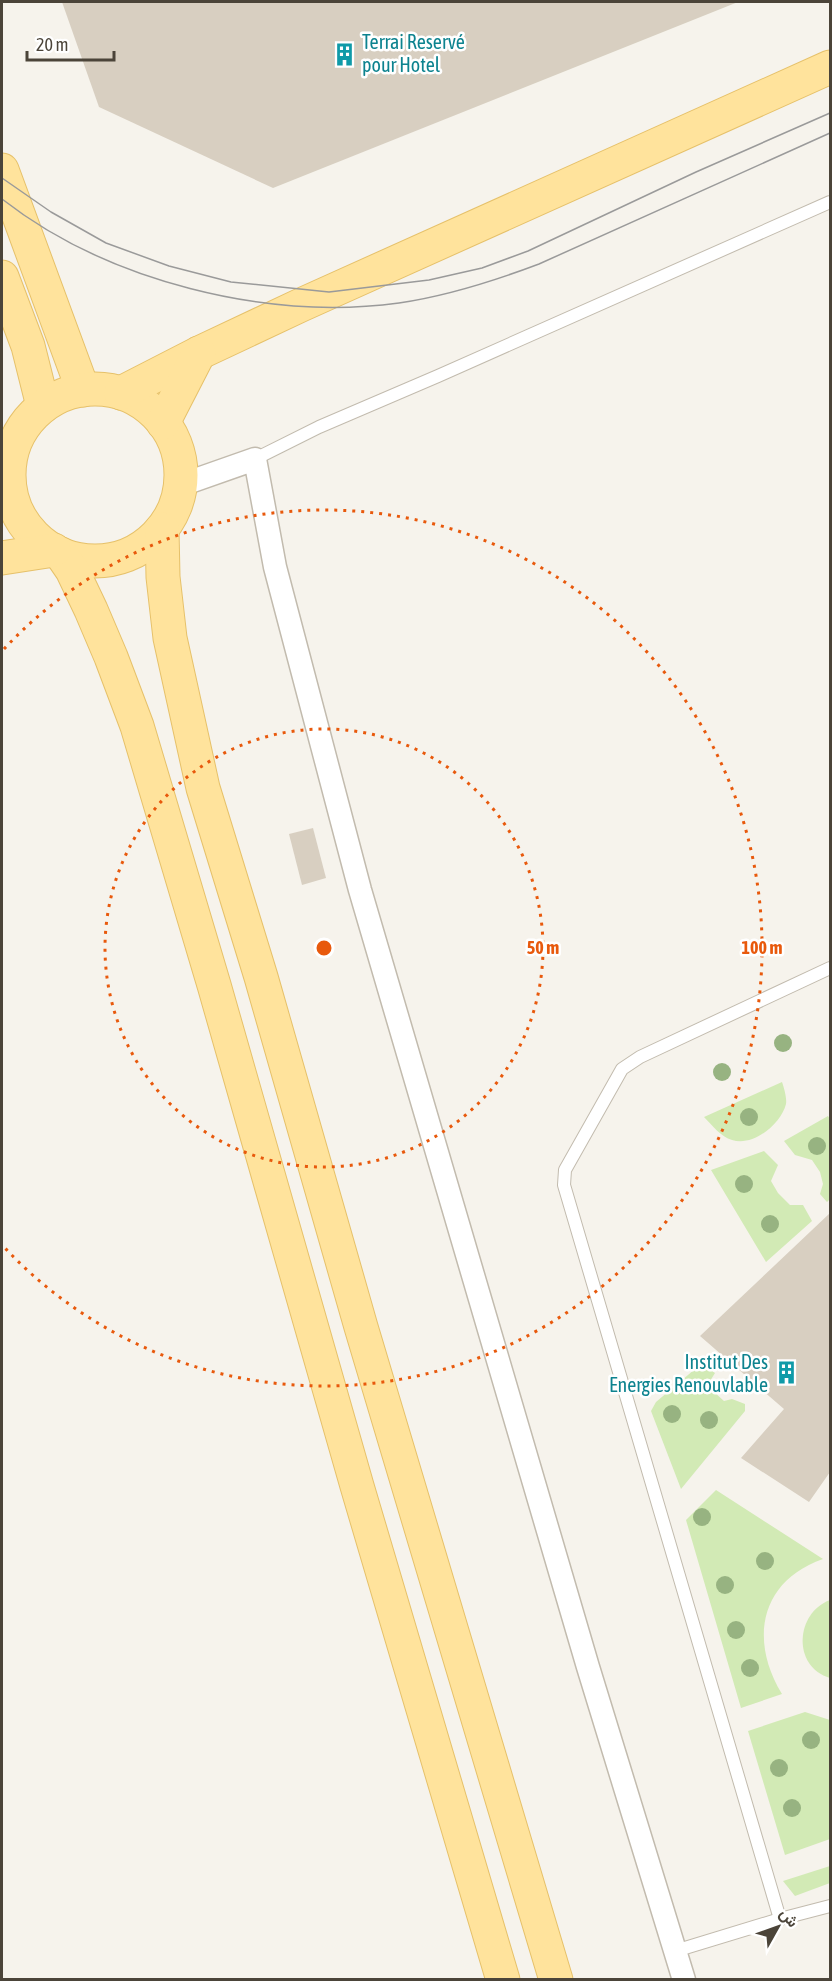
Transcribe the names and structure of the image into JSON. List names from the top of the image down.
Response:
{
  "places": {
    "building": ["Terrai Reservé pour Hotel", "Institut Des Energies Renouvlable"]
  },
  "scale_bar": "20 m",
  "north": "top right",
  "rings": ["50 m", "100 m"]
}
